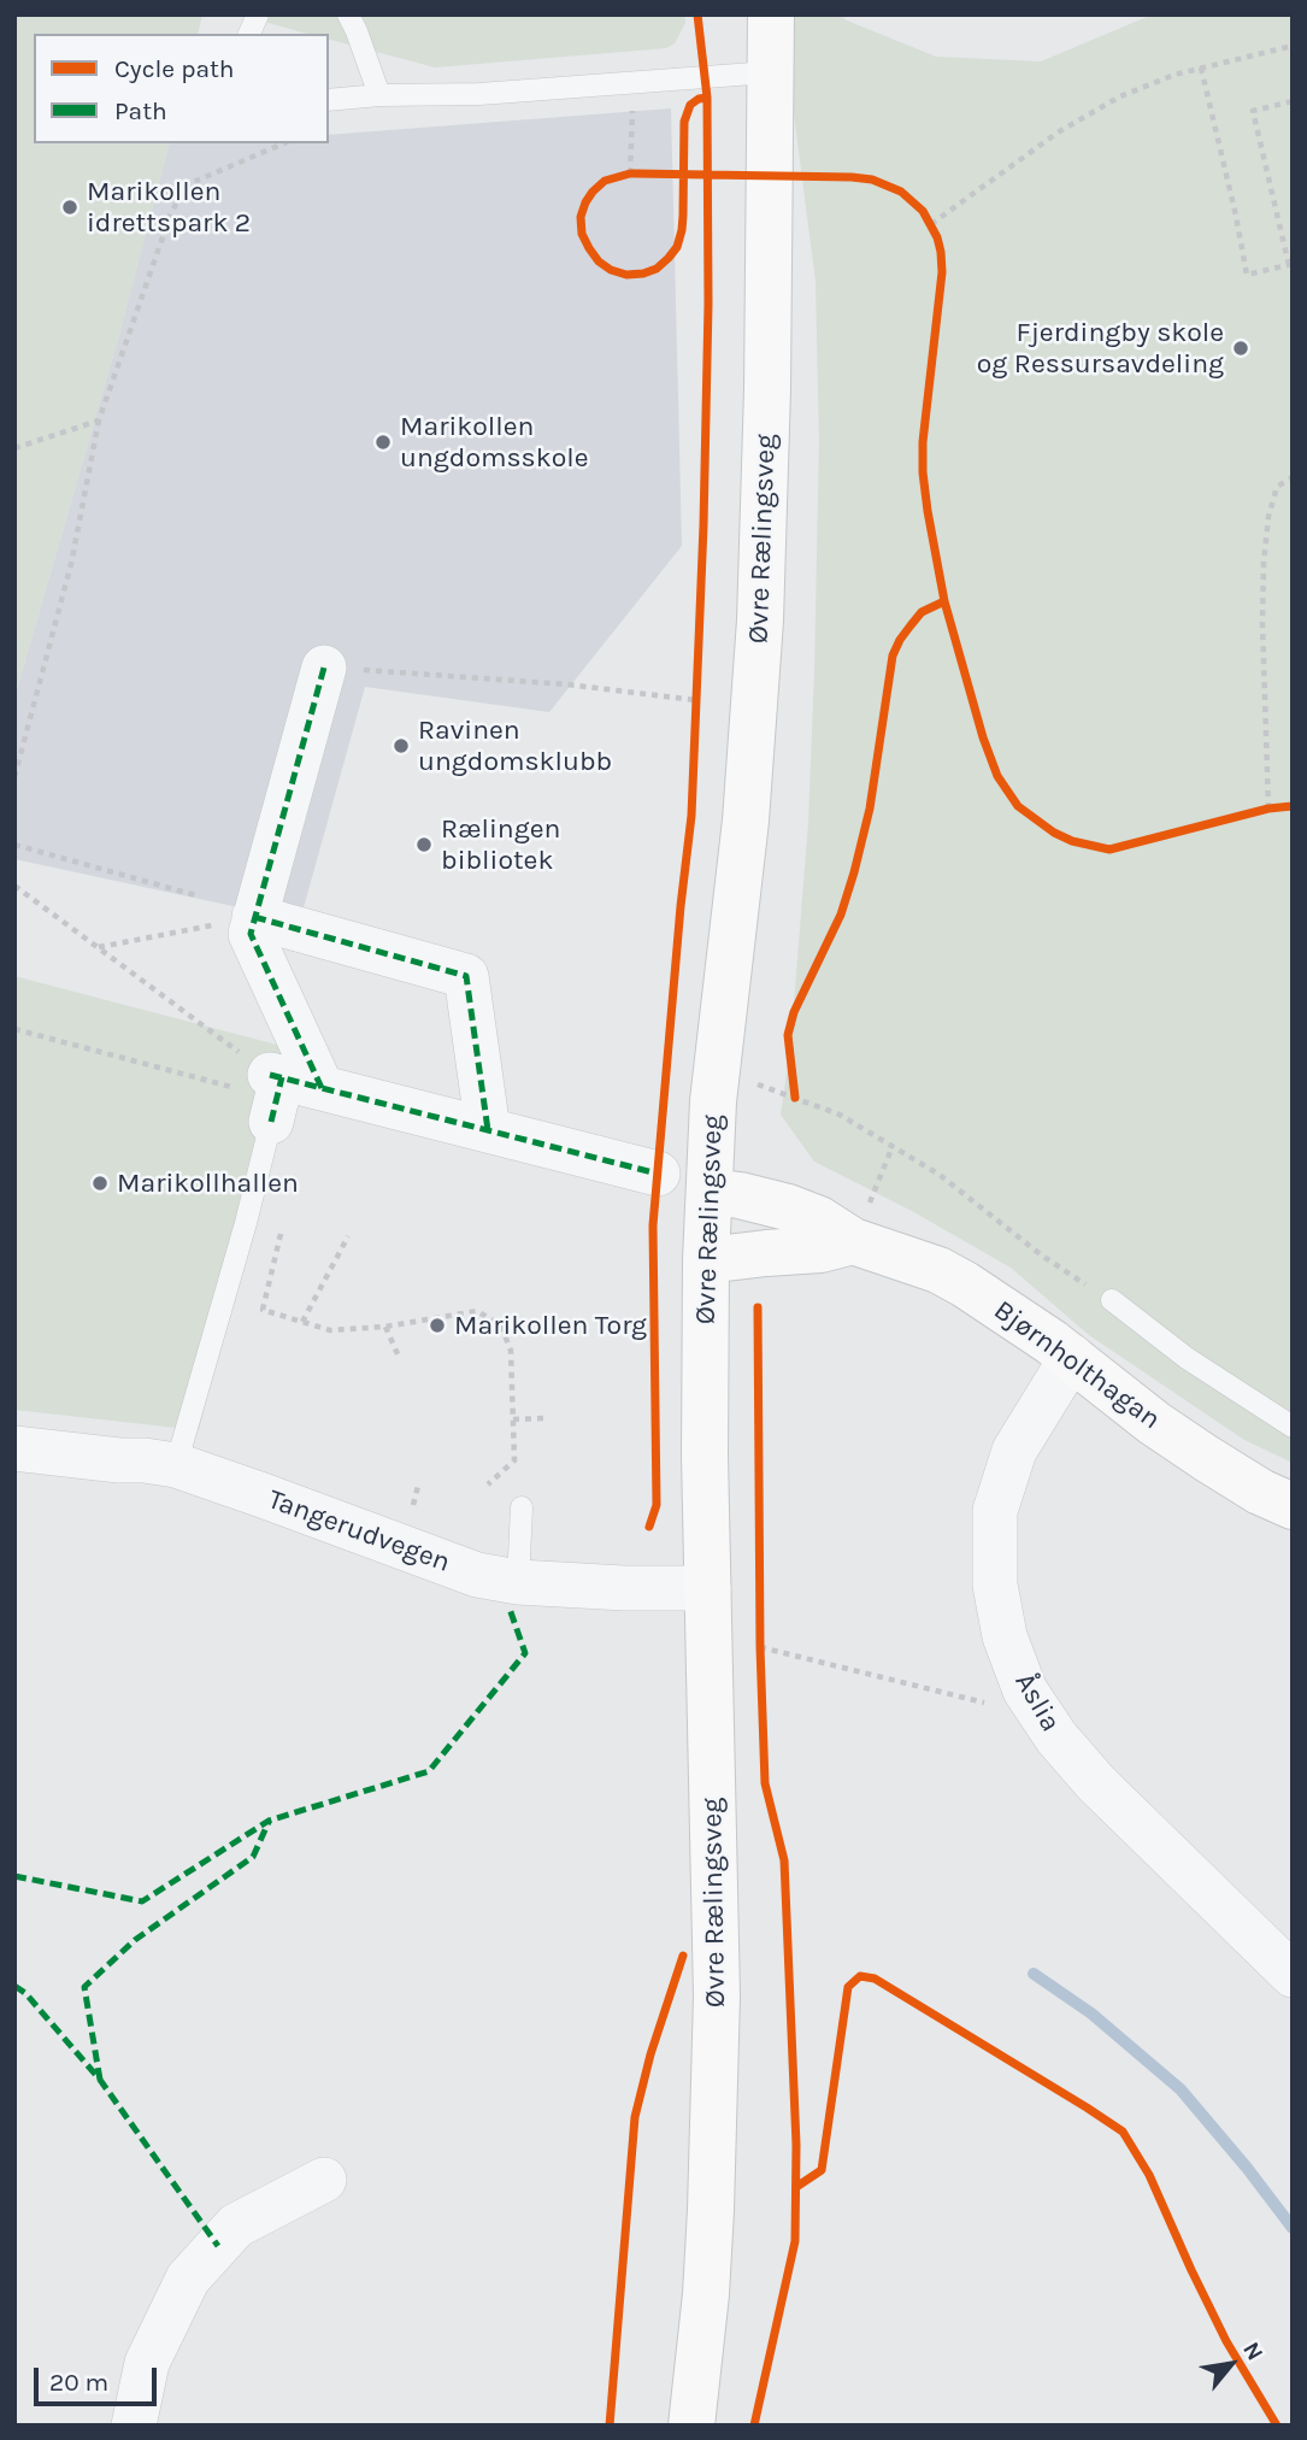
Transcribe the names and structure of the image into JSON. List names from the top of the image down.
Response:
{
  "streets": {
    "main road": ["Øvre Rælingsveg", "Bjørnholthagan"],
    "street": ["Tangerudvegen", "Åslia"]
  },
  "crossings": [
    ["Øvre Rælingsveg", "Bjørnholthagan"],
    ["Øvre Rælingsveg", "Tangerudvegen"],
    ["Bjørnholthagan", "Åslia"]
  ],
  "places": [
    "Marikollen idrettspark 2",
    "Fjerdingby skole og Ressursavdeling",
    "Marikollen ungdomsskole",
    "Ravinen ungdomsklubb",
    "Rælingen bibliotek",
    "Marikollhallen",
    "Marikollen Torg"
  ],
  "legend": ["Cycle path", "Path"],
  "scale_bar": "20 m",
  "north": "top right"
}
